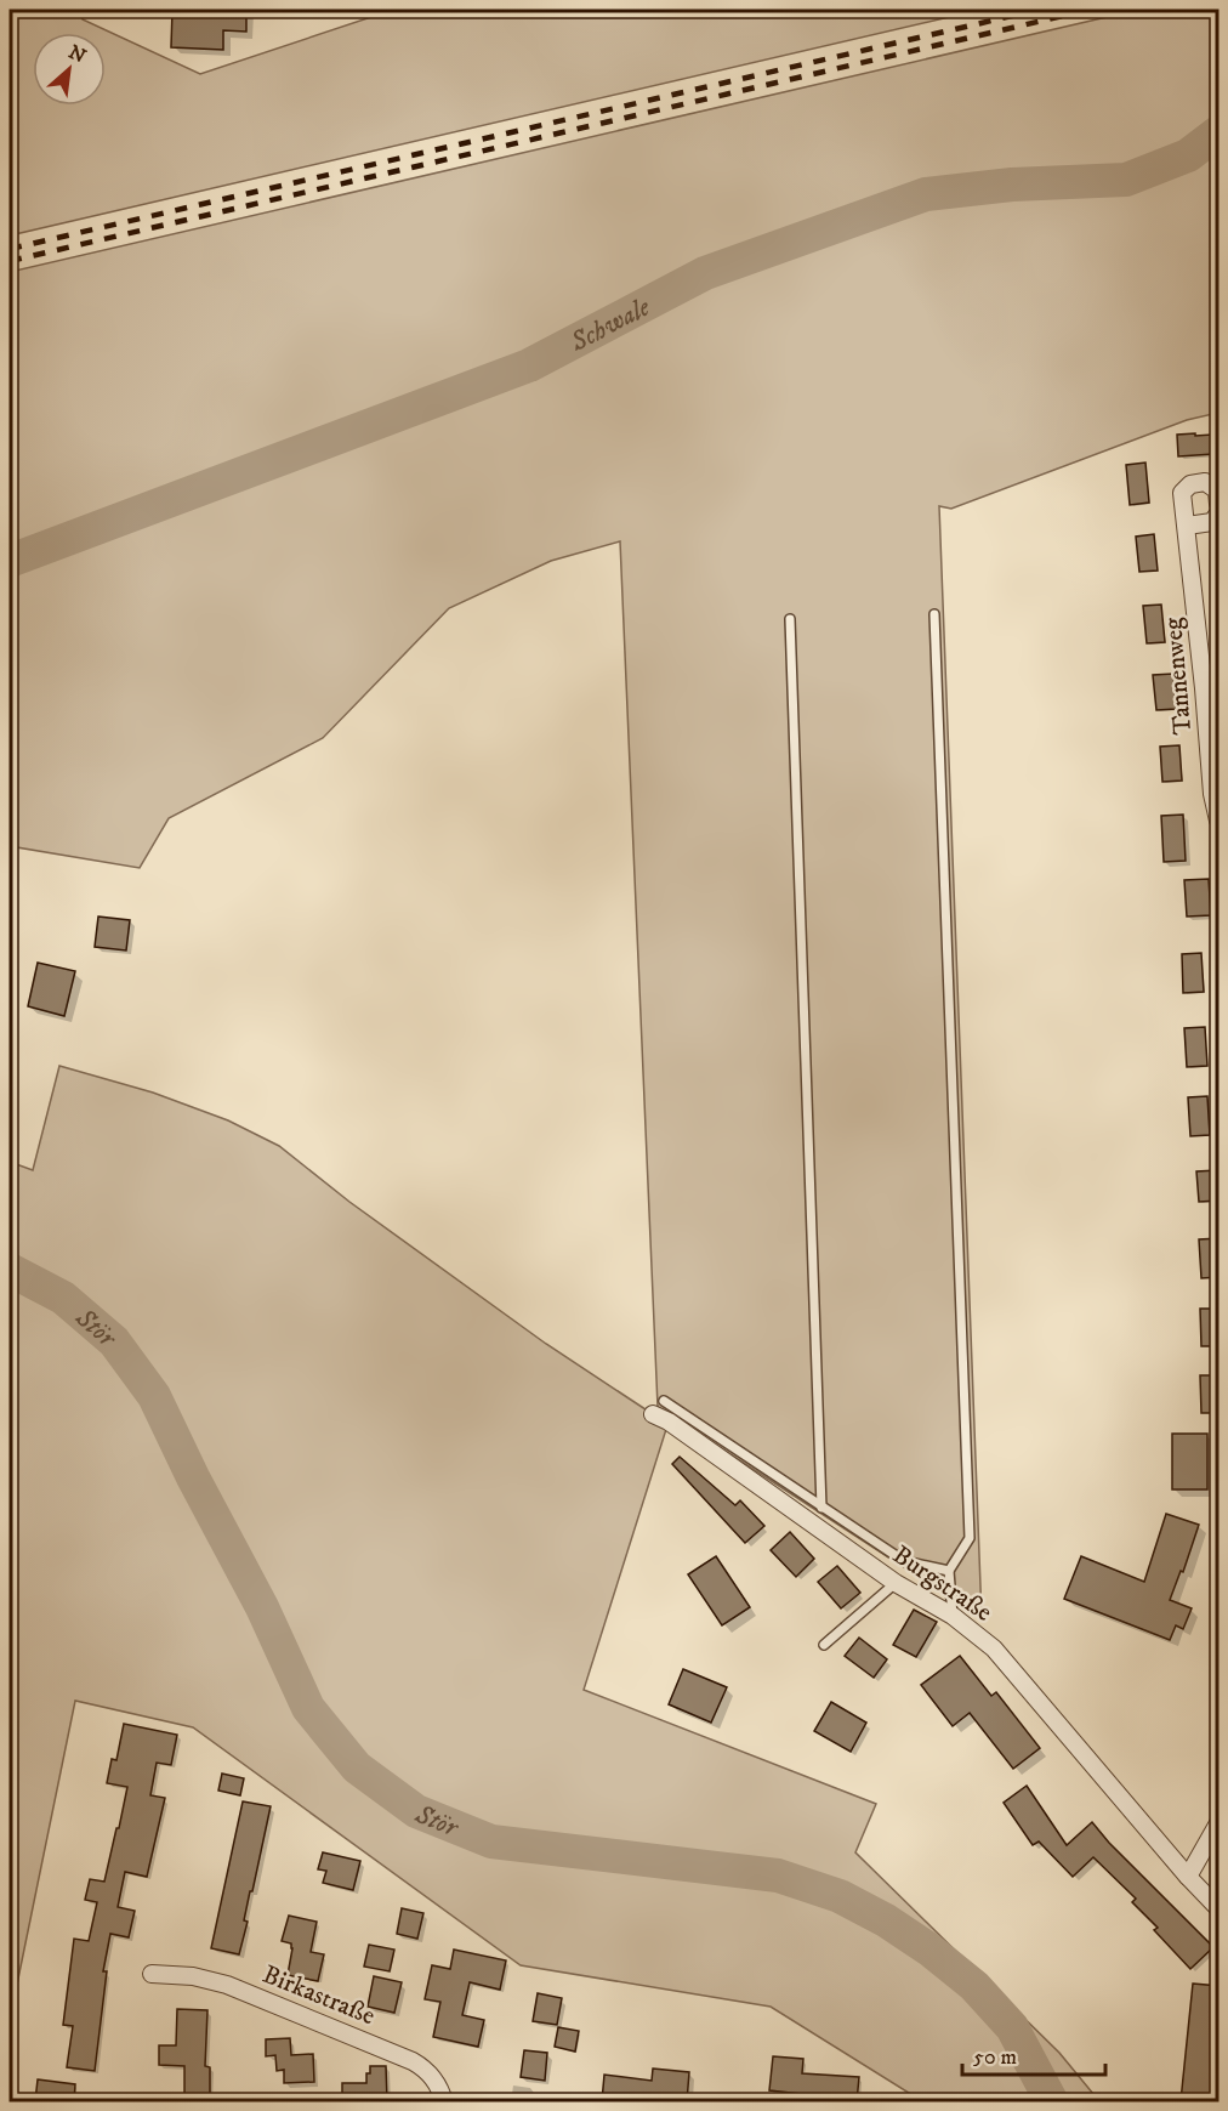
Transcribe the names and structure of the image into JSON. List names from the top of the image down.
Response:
{
  "streets": {
    "street": ["Tannenweg", "Burgstraße", "Birkastraße"]
  },
  "water": ["Schwale", "Stör"],
  "scale_bar": "50 m",
  "north": "top right"
}
